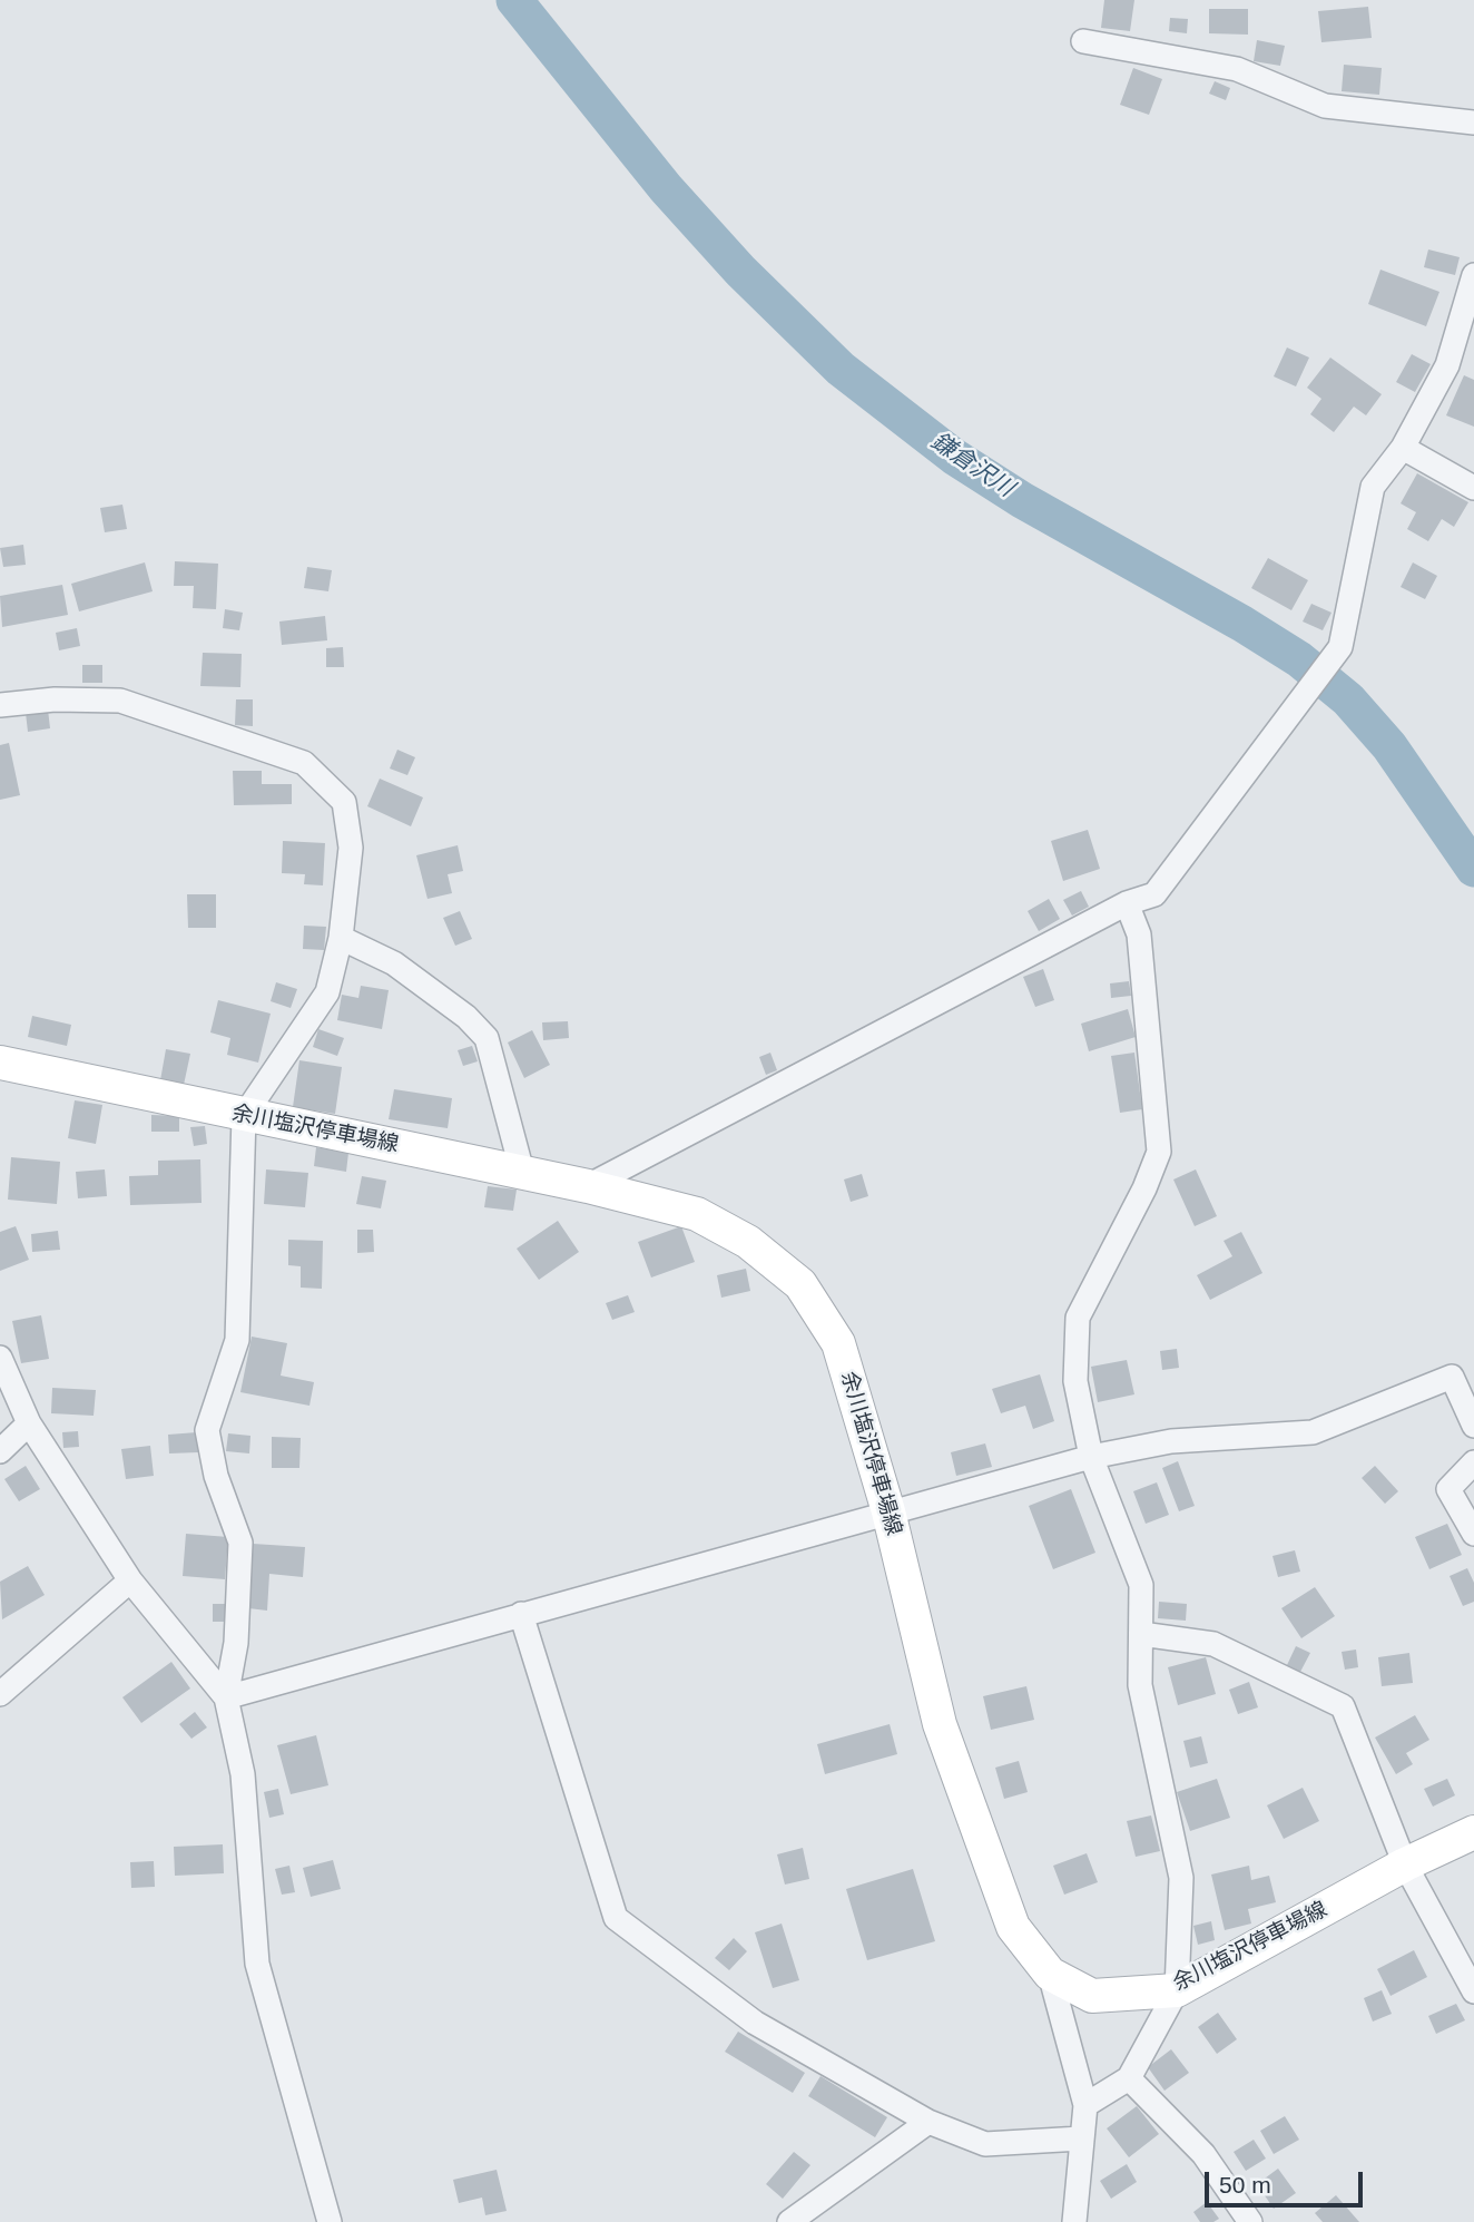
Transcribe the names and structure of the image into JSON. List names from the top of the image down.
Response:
{
  "streets": {
    "main road": ["余川塩沢停車場線"]
  },
  "water": ["鎌倉沢川"],
  "scale_bar": "50 m"
}
